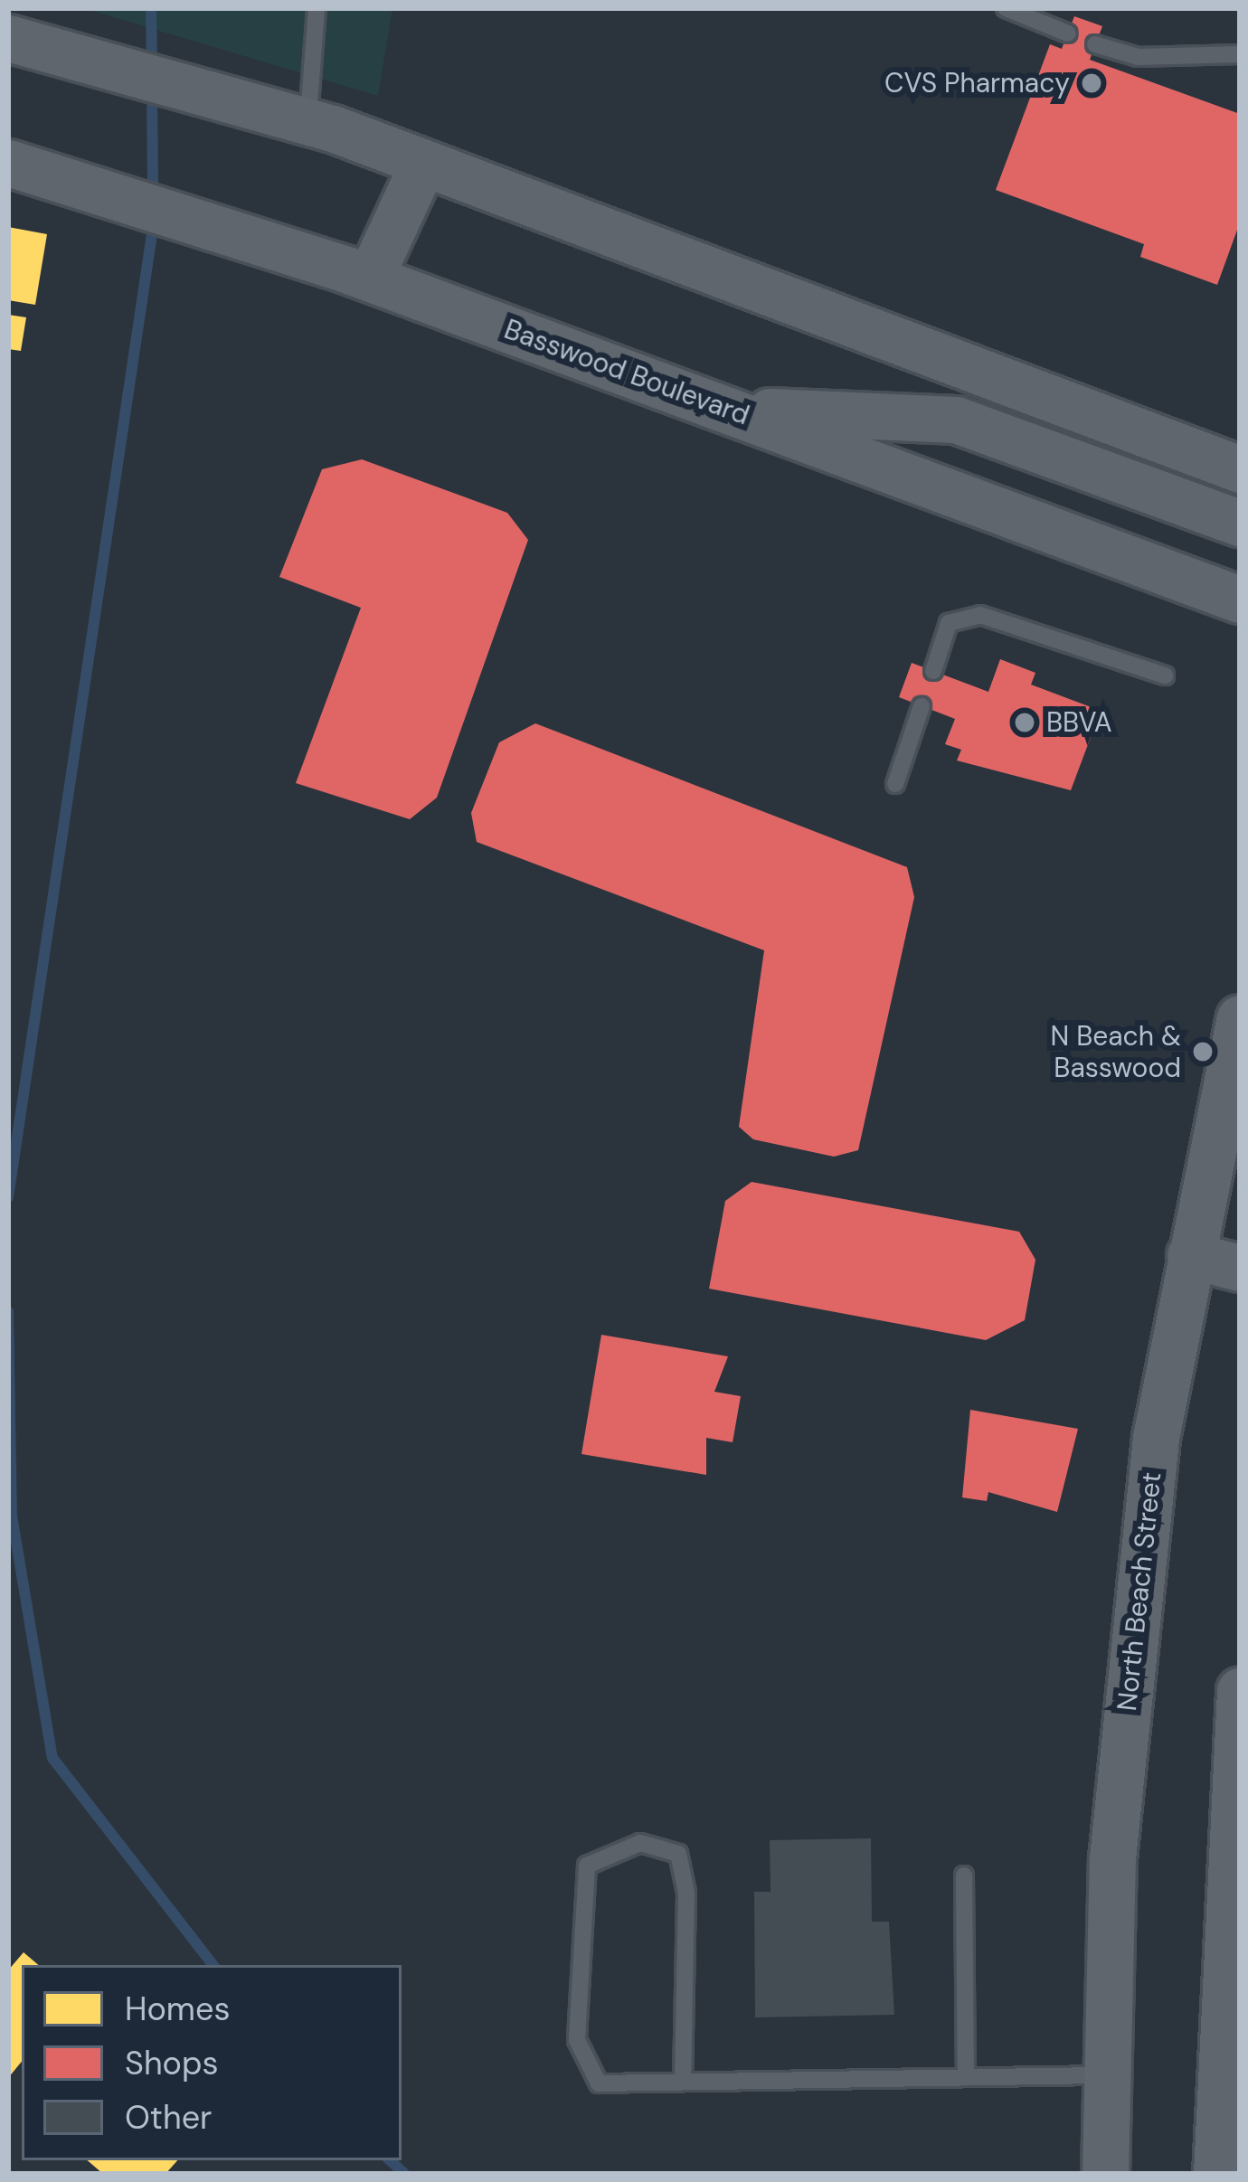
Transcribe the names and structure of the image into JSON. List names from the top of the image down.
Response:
{
  "streets": {
    "main road": ["Basswood Boulevard", "North Beach Street"]
  },
  "places": ["CVS Pharmacy", "BBVA", "N Beach & Basswood"],
  "legend": ["Homes", "Shops", "Other"]
}
